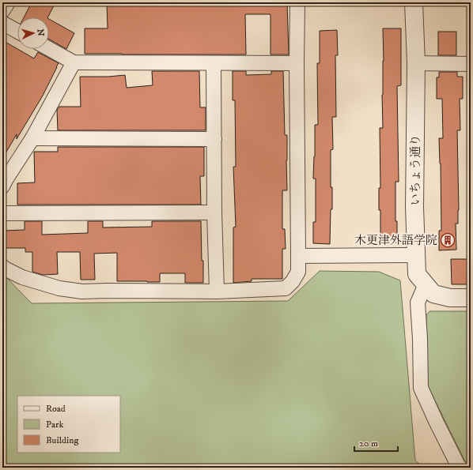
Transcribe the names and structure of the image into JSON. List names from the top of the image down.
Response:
{
  "streets": {
    "street": ["いちょう通り"]
  },
  "places": {
    "building": ["木更津外語学院"]
  },
  "legend": ["Road", "Park", "Building"],
  "scale_bar": "20 m",
  "north": "right"
}
